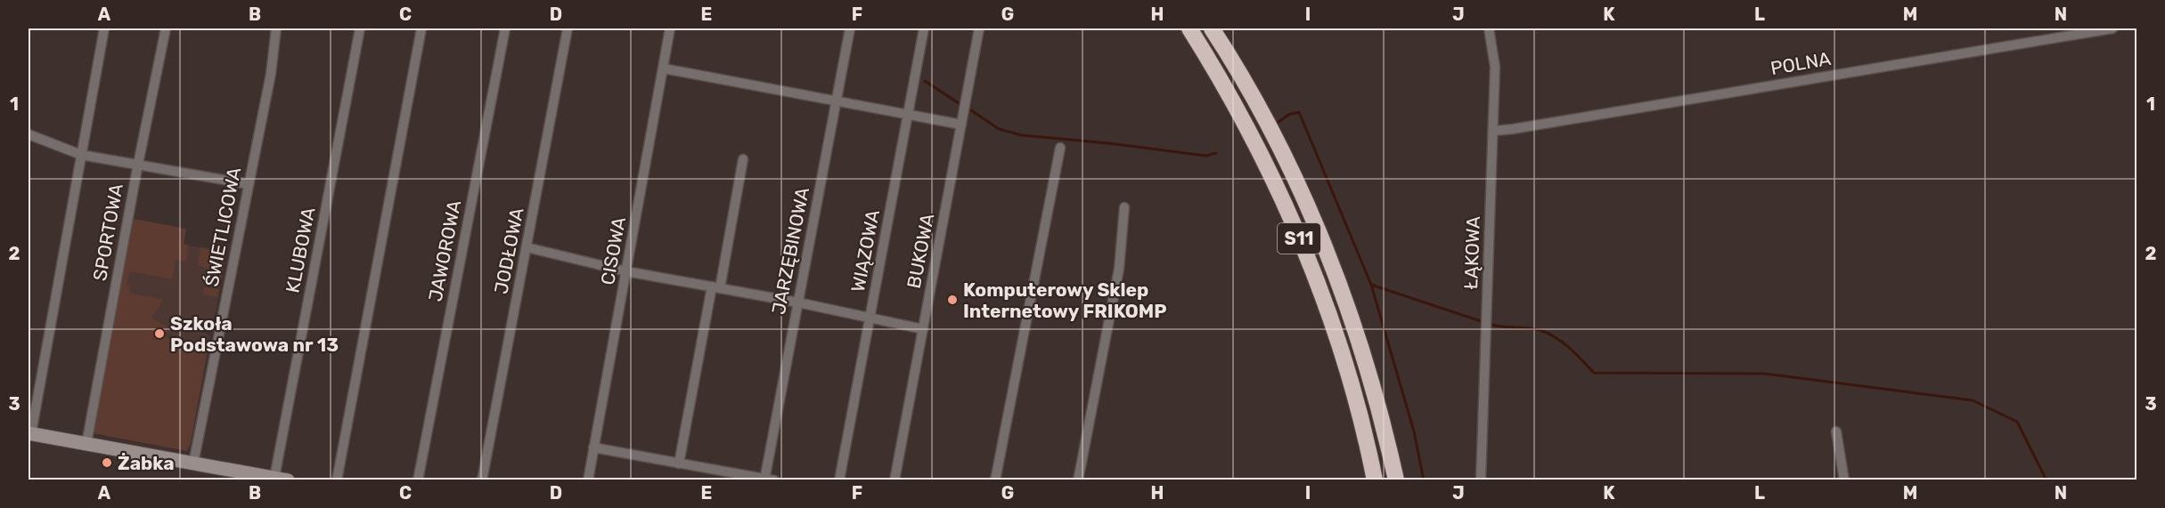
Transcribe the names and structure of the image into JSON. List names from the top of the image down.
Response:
{
  "streets": {
    "highway": ["S11"],
    "street": [
      "POLNA",
      "ŚWIETLICOWA",
      "SPORTOWA",
      "KLUBOWA",
      "JAWOROWA",
      "JODŁOWA",
      "CISOWA",
      "JARZĘBINOWA",
      "WIĄZOWA",
      "BUKOWA",
      "ŁĄKOWA"
    ]
  },
  "crossings": [
    ["POLNA", "ŁĄKOWA"]
  ],
  "places": ["Komputerowy Sklep Internetowy FRIKOMP", "Szkoła Podstawowa nr 13", "Żabka"],
  "grid": {
    "columns": [
      "A",
      "B",
      "C",
      "D",
      "E",
      "F",
      "G",
      "H",
      "I",
      "J",
      "K",
      "L",
      "M",
      "N"
    ],
    "rows": ["1", "2", "3"]
  }
}
